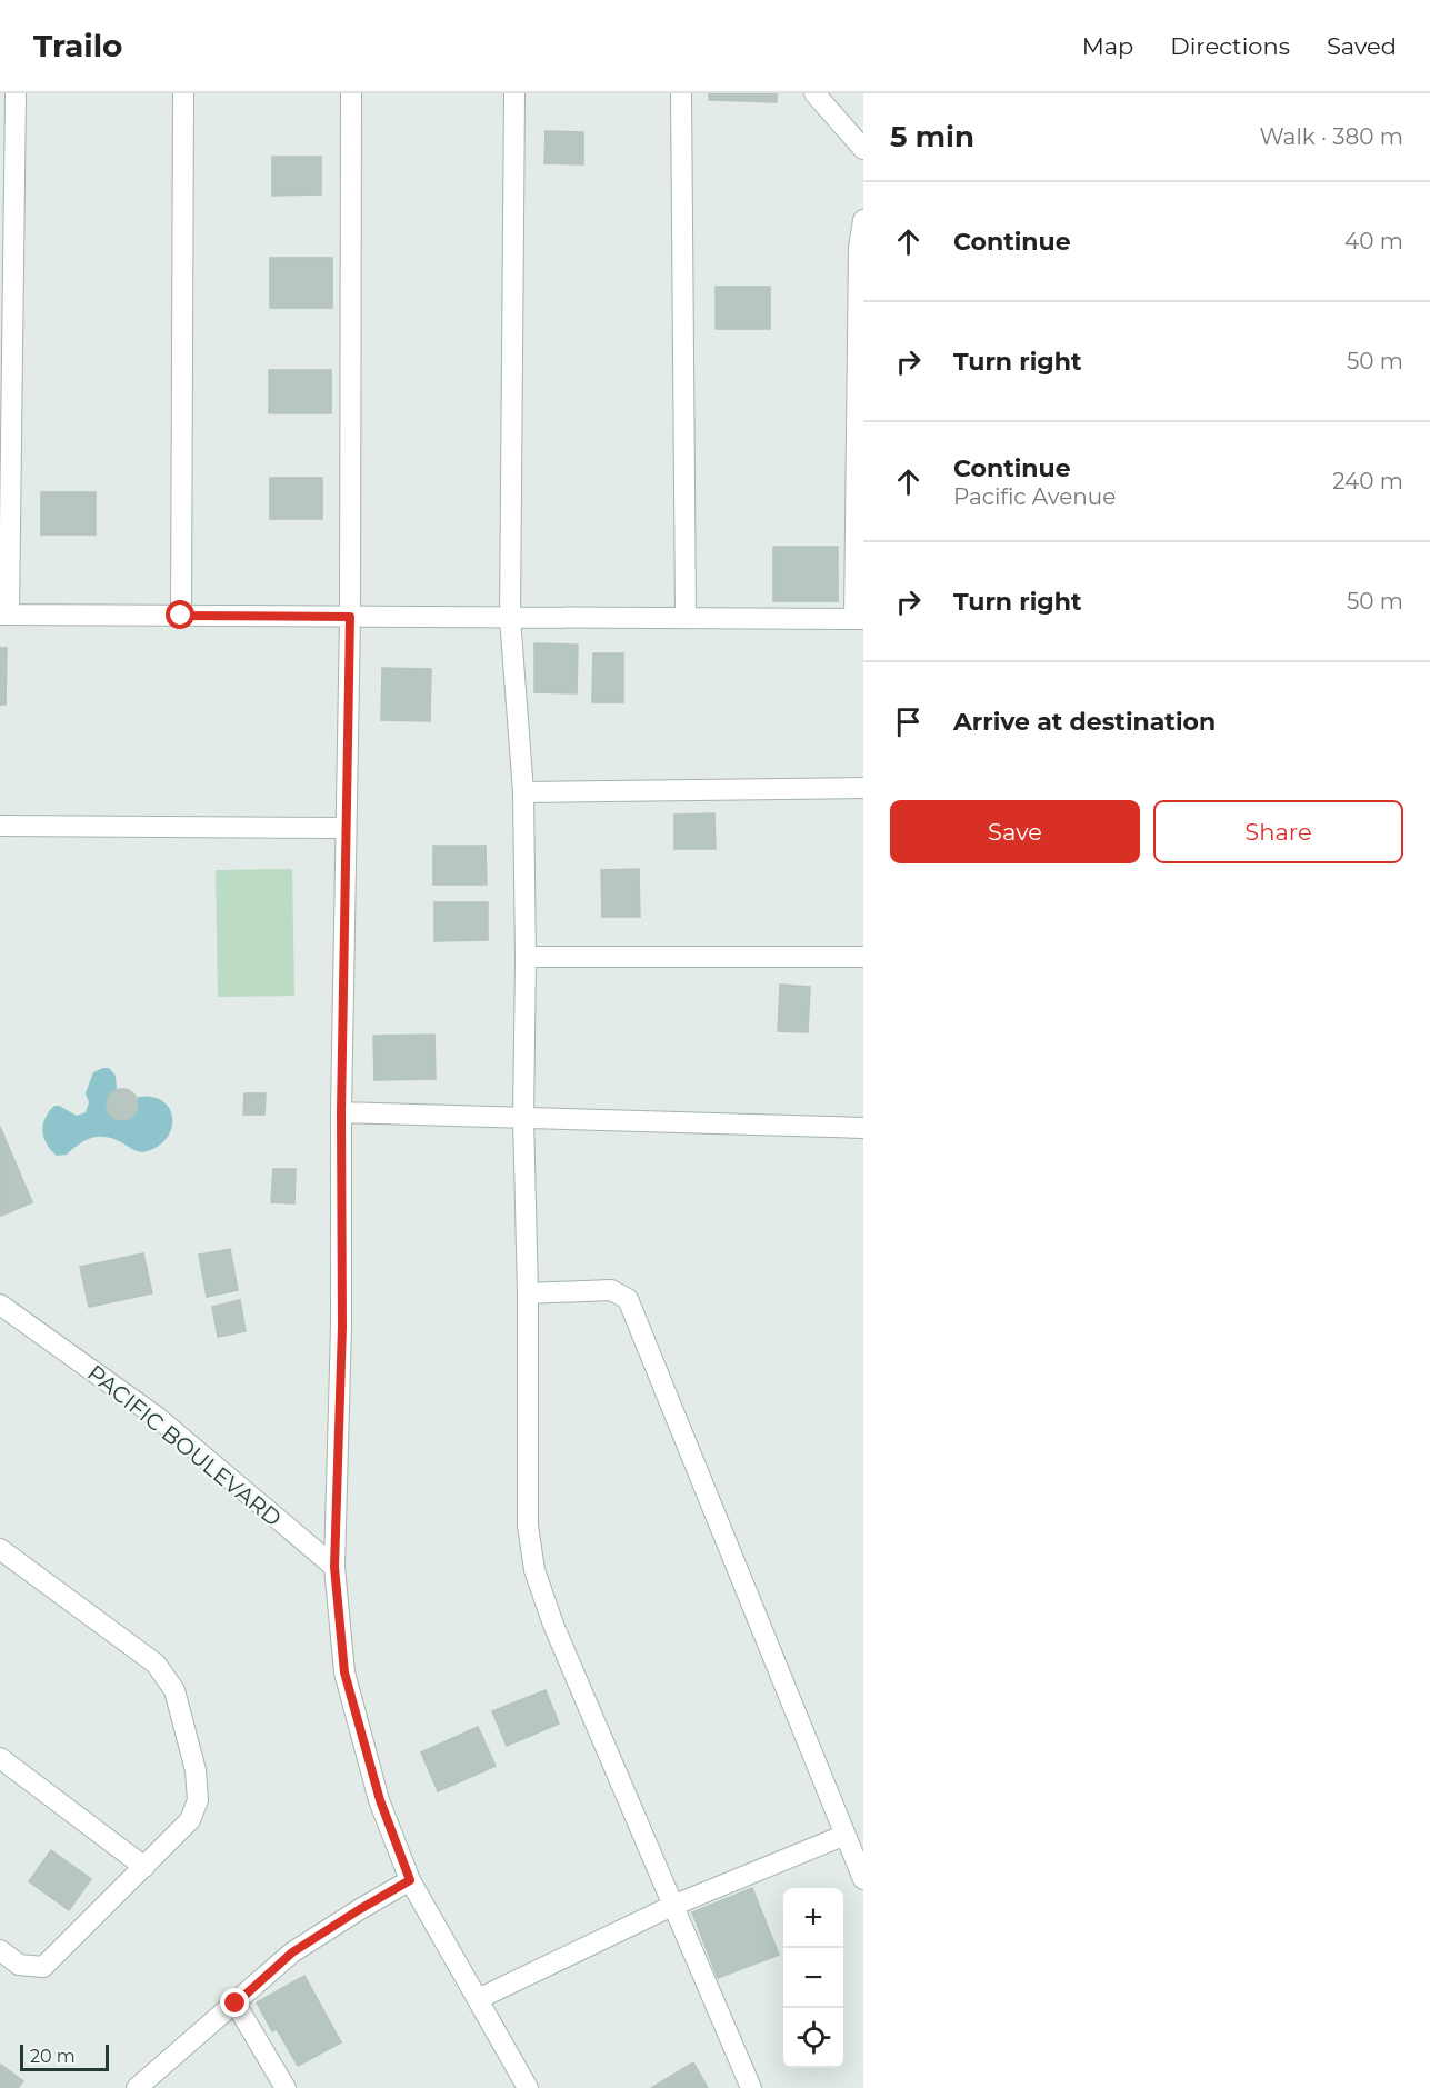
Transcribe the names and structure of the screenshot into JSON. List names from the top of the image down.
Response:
{
  "streets": {
    "street": ["PACIFIC BOULEVARD"]
  },
  "scale_bar": "20 m",
  "page": {
    "header": "Trailo",
    "nav": ["Map", "Directions", "Saved"],
    "heading": ["5 min", "Walk · 380 m"],
    "list": [
      ["Continue", "40 m"],
      ["Turn right", "50 m"],
      ["Continue", "Pacific Avenue", "240 m"],
      ["Turn right", "50 m"],
      "Arrive at destination"
    ],
    "buttons": ["Save", "Share"],
    "map_buttons": ["+", "−"],
    "scale": "20 m"
  }
}
